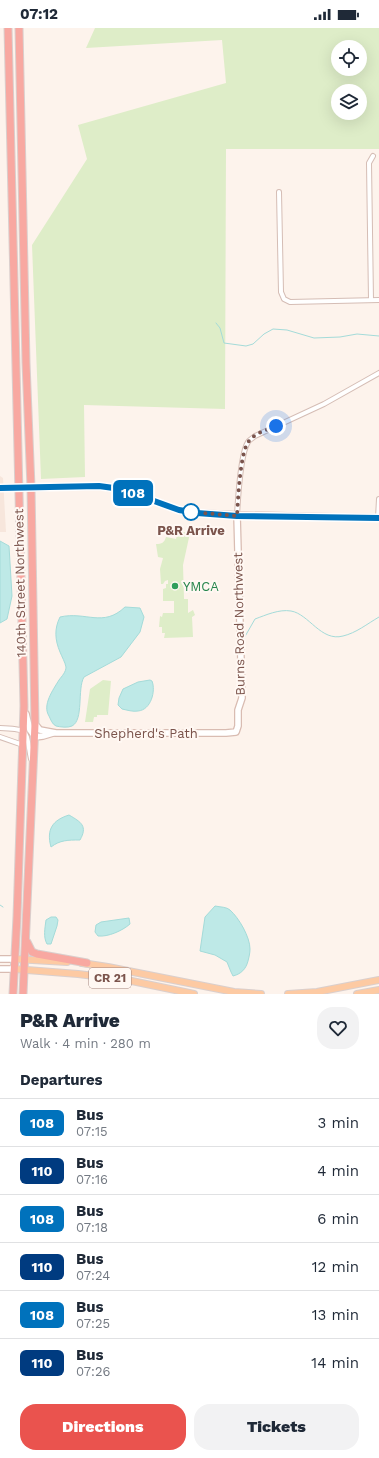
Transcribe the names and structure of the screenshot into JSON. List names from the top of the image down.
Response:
{
  "streets": {
    "highway": ["140th Street Northwest"],
    "main road": ["CR 21"],
    "street": ["Burns Road Northwest", "Shepherd's Path"]
  },
  "crossings": [
    ["140th Street Northwest", "Shepherd's Path"],
    ["140th Street Northwest", "CR 21"],
    ["Burns Road Northwest", "Shepherd's Path"]
  ],
  "places": ["P&R Arrive", "YMCA"],
  "lines": ["bus line 108"],
  "page": {
    "status": "07:12",
    "on_map": "108",
    "heading": [
      ["P&R Arrive", "Walk · 4 min · 280 m"],
      "Departures"
    ],
    "list": [
      {
        "mark": "108",
        "name": "Bus",
        "note": "07:15",
        "value": "3 min"
      },
      {
        "mark": "110",
        "name": "Bus",
        "note": "07:16",
        "value": "4 min"
      },
      {
        "mark": "108",
        "name": "Bus",
        "note": "07:18",
        "value": "6 min"
      },
      {
        "mark": "110",
        "name": "Bus",
        "note": "07:24",
        "value": "12 min"
      },
      {
        "mark": "108",
        "name": "Bus",
        "note": "07:25",
        "value": "13 min"
      },
      {
        "mark": "110",
        "name": "Bus",
        "note": "07:26",
        "value": "14 min"
      }
    ],
    "buttons": ["Directions", "Tickets"]
  }
}
